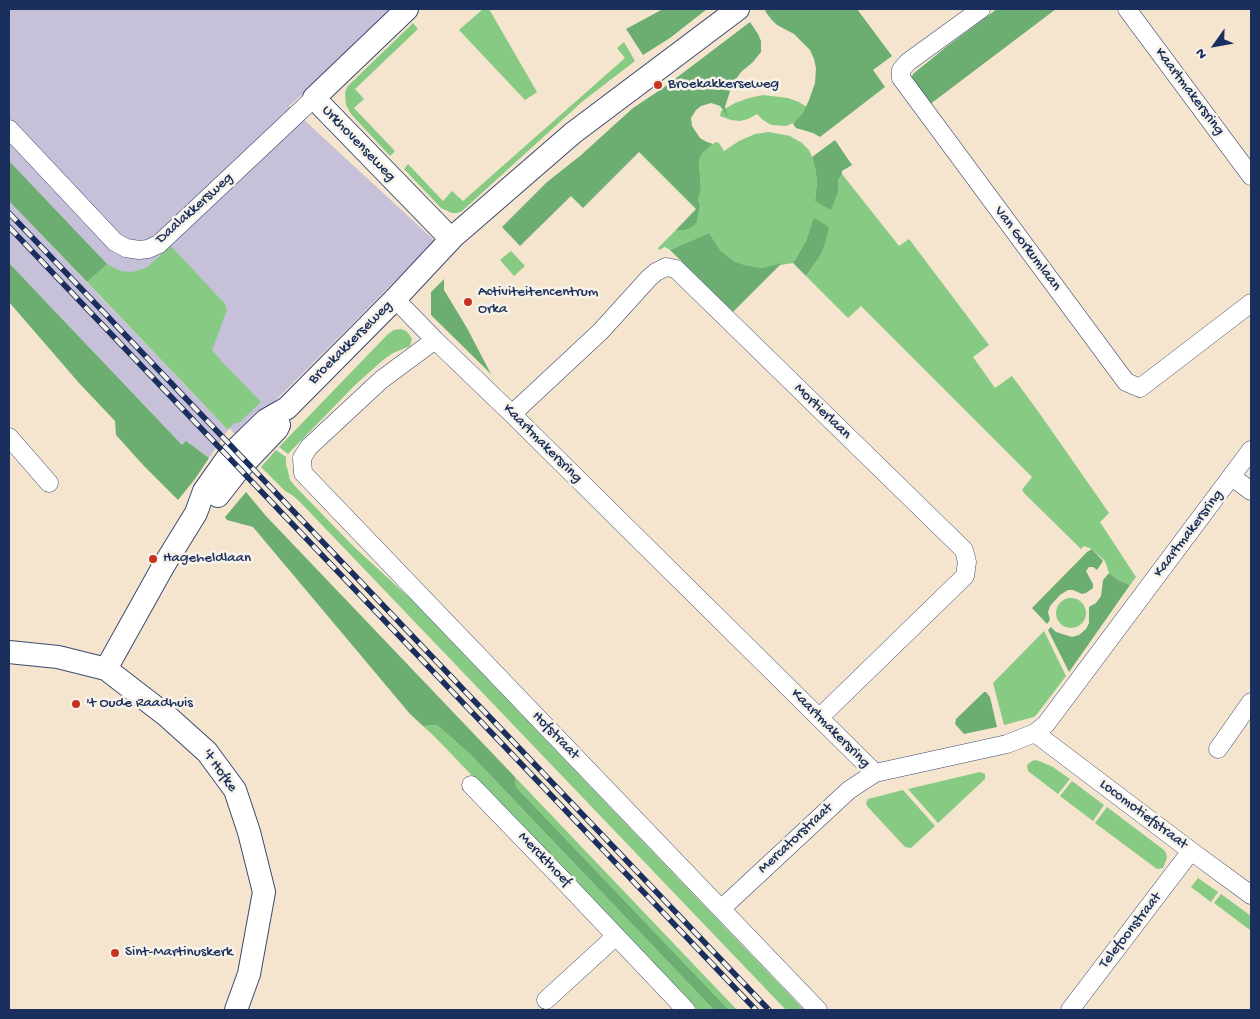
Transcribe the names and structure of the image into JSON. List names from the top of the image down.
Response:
{
  "streets": {
    "street": [
      "Kaartmakersring",
      "Urkhovenseweg",
      "Daalakkersweg",
      "Van Gorkumlaan",
      "Broekakkerseweg",
      "Mortierlaan",
      "Hofstraat",
      "'t Hofke",
      "Locomotiefstraat",
      "Mercatorstraat",
      "Merckthoef",
      "Telefoonstraat"
    ]
  },
  "crossings": [
    ["Kaartmakersring", "Broekakkerseweg"],
    ["Kaartmakersring", "Mortierlaan"],
    ["Kaartmakersring", "Hofstraat"],
    ["Kaartmakersring", "Locomotiefstraat"],
    ["Kaartmakersring", "Mercatorstraat"],
    ["Urkhovenseweg", "Daalakkersweg"],
    ["Urkhovenseweg", "Broekakkerseweg"],
    ["Broekakkerseweg", "'t Hofke"],
    ["Hofstraat", "Mercatorstraat"],
    ["Locomotiefstraat", "Telefoonstraat"]
  ],
  "places": [
    "Broekakkerseweg",
    "Activiteitencentrum Orka",
    "Hageheldlaan",
    "'t Oude Raadhuis",
    "Sint-Martinuskerk"
  ],
  "north": "bottom left"
}
